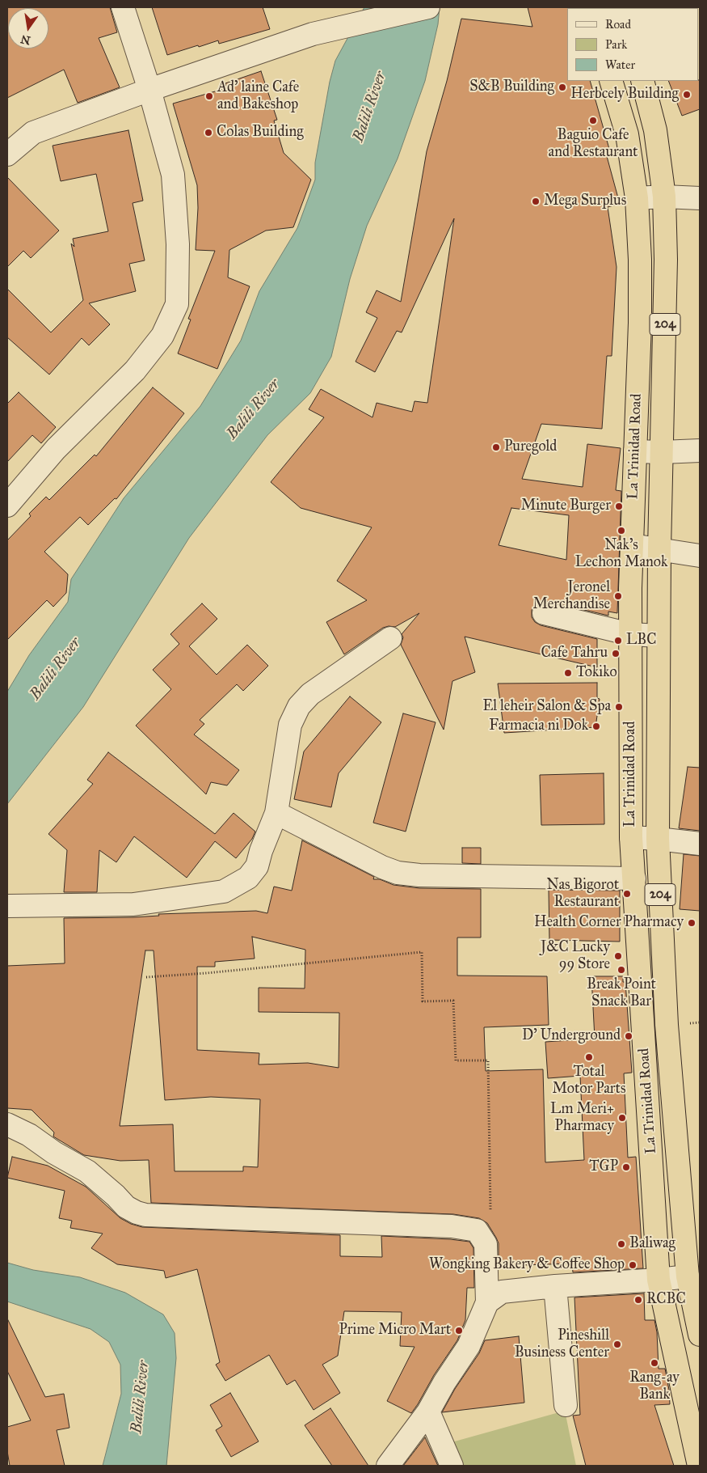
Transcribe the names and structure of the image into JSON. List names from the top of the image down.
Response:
{
  "streets": {
    "highway": ["204", "La Trinidad Road"]
  },
  "water": ["Balili River"],
  "places": [
    "S&B Building",
    "Herbcely Building",
    "Ad' laine Cafe and Bakeshop",
    "Baguio Cafe and Restaurant",
    "Colas Building",
    "Mega Surplus",
    "Puregold",
    "Minute Burger",
    "Nak's Lechon Manok",
    "Jeronel Merchandise",
    "LBC",
    "Cafe Tahru",
    "Tokiko",
    "El leheir Salon & Spa",
    "Farmacia ni Dok",
    "Nas Bigorot Restaurant",
    "Health Corner Pharmacy",
    "J&C Lucky 99 Store",
    "Break Point Snack Bar",
    "D' Underground",
    "Total Motor Parts",
    "Lm Meri+ Pharmacy",
    "TGP",
    "Baliwag",
    "Wongking Bakery & Coffee Shop",
    "RCBC",
    "Prime Micro Mart",
    "Pineshill Business Center",
    "Rang-ay Bank"
  ],
  "legend": ["Road", "Park", "Water"],
  "north": "bottom"
}
